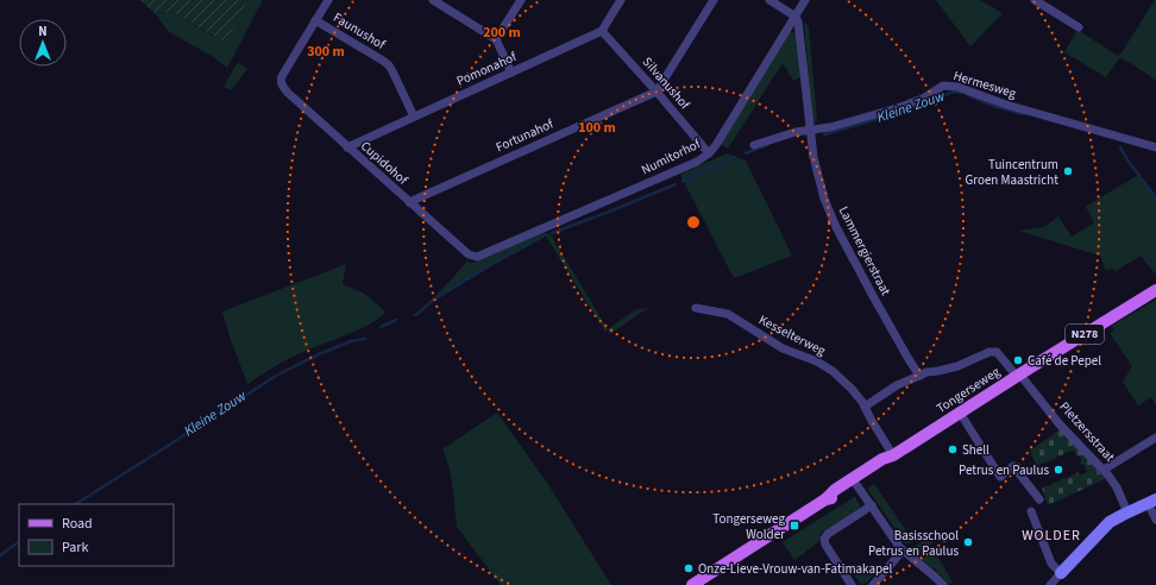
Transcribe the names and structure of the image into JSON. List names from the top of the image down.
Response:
{
  "streets": {
    "main road": ["N278", "Tongerseweg"],
    "street": [
      "Faunushof",
      "Pomonahof",
      "Silvanushof",
      "Hermesweg",
      "Fortunahof",
      "Numitorhof",
      "Cupidohof",
      "Lammergierstraat",
      "Kesselterweg",
      "Pletzersstraat"
    ]
  },
  "crossings": [
    ["Faunushof", "Pomonahof"],
    ["Faunushof", "Cupidohof"],
    ["Pomonahof", "Silvanushof"],
    ["Pomonahof", "Cupidohof"],
    ["Silvanushof", "Fortunahof"],
    ["Silvanushof", "Numitorhof"],
    ["Hermesweg", "Lammergierstraat"],
    ["Fortunahof", "Cupidohof"],
    ["Numitorhof", "Cupidohof"],
    ["Numitorhof", "Lammergierstraat"],
    ["Kesselterweg", "Tongerseweg"],
    ["Tongerseweg", "Pletzersstraat"]
  ],
  "districts": ["WOLDER"],
  "water": ["Kleine Zouw"],
  "places": {
    "other": [
      "Tuincentrum Groen Maastricht",
      "Café de Pepel",
      "Shell",
      "Petrus en Paulus",
      "Basisschool Petrus en Paulus",
      "Onze-Lieve-Vrouw-van-Fatimakapel"
    ],
    "transit": ["Tongerseweg Wolder"]
  },
  "legend": ["Road", "Park"],
  "north": "top",
  "rings": ["200 m", "300 m", "100 m"]
}
